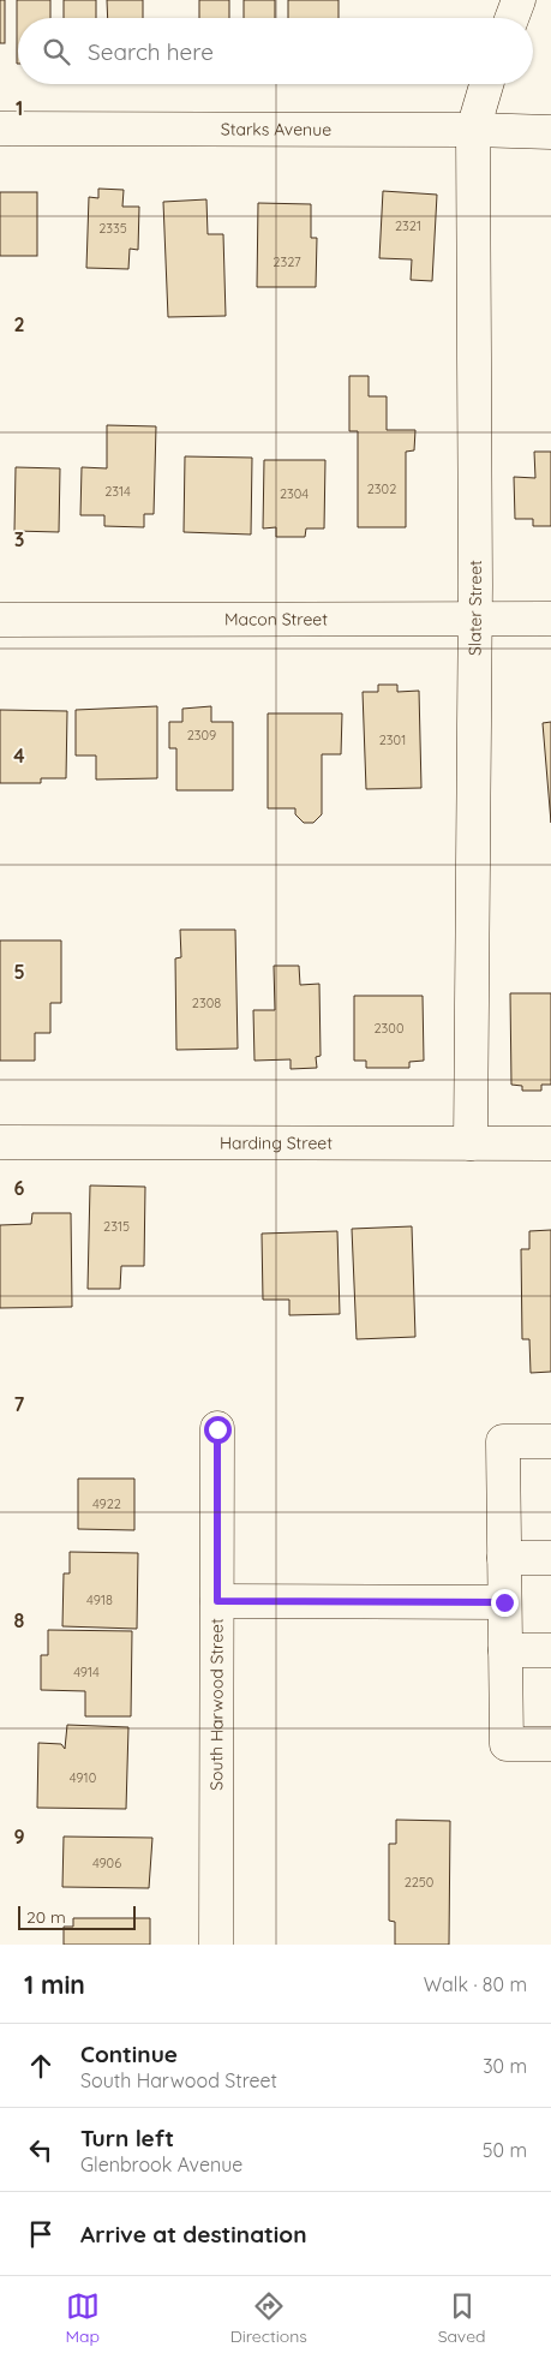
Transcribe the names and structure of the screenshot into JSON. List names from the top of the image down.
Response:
{
  "streets": {
    "street": [
      "Starks Avenue",
      "Slater Street",
      "Macon Street",
      "Harding Street",
      "South Harwood Street"
    ]
  },
  "crossings": [
    ["Starks Avenue", "Slater Street"],
    ["Slater Street", "Macon Street"],
    ["Slater Street", "Harding Street"]
  ],
  "house_numbers": [
    "2321",
    "2335",
    "2327",
    "2302",
    "2314",
    "2304",
    "2309",
    "2301",
    "2308",
    "2300",
    "2315",
    "4922",
    "4918",
    "4914",
    "4910",
    "4906",
    "2250"
  ],
  "scale_bar": "20 m",
  "page": {
    "search": "Search here",
    "scale": "20 m",
    "heading": ["1 min", "Walk · 80 m"],
    "list": [
      ["Continue", "South Harwood Street", "30 m"],
      ["Turn left", "Glenbrook Avenue", "50 m"],
      "Arrive at destination"
    ],
    "nav": ["Map", "Directions", "Saved"]
  },
  "grid": {
    "rows": [
      "1",
      "2",
      "3",
      "4",
      "5",
      "6",
      "7",
      "8",
      "9"
    ]
  }
}
